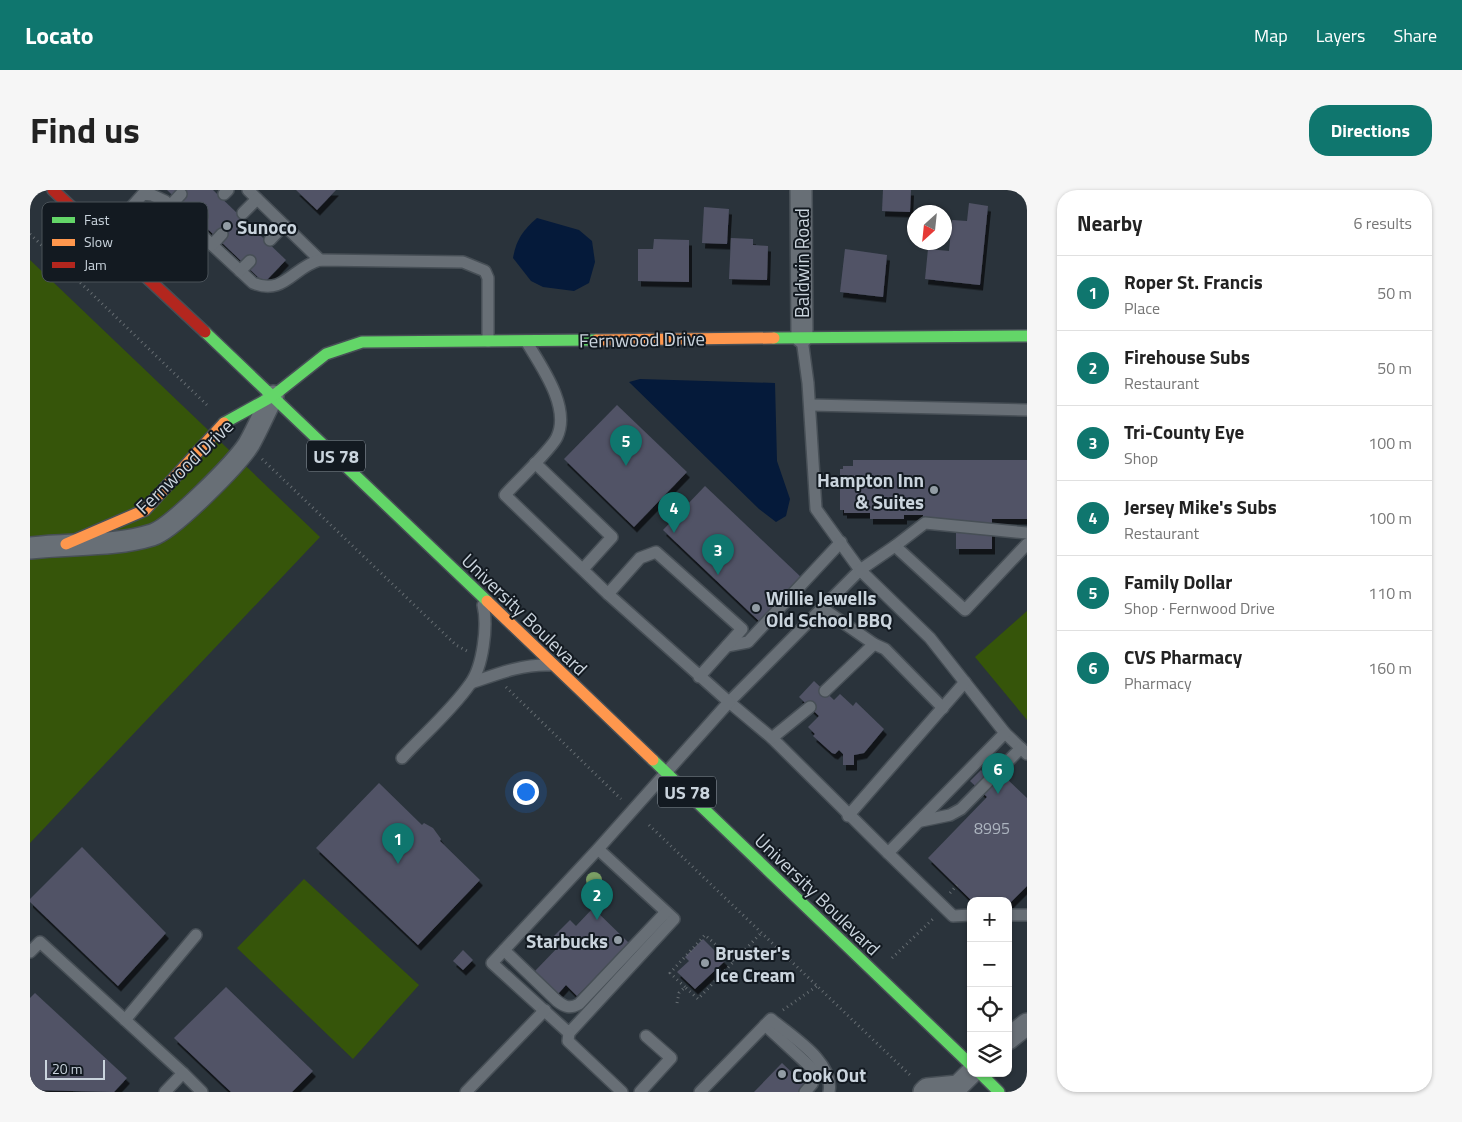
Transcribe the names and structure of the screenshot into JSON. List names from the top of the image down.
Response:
{
  "streets": {
    "main road": ["Fernwood Drive", "US 78", "University Boulevard"],
    "street": ["Baldwin Road"]
  },
  "crossings": [
    ["Baldwin Road", "Fernwood Drive"],
    ["Fernwood Drive", "University Boulevard"]
  ],
  "places": [
    "Sunoco",
    "Hampton Inn & Suites",
    "Willie Jewells Old School BBQ",
    "Starbucks",
    "Bruster's Ice Cream",
    "Cook Out"
  ],
  "house_numbers": ["8995"],
  "legend": ["Fast", "Slow", "Jam"],
  "scale_bar": "20 m",
  "north": "bottom left",
  "page": {
    "header": "Locato",
    "nav": ["Map", "Layers", "Share"],
    "title": "Find us",
    "buttons": "Directions",
    "heading": ["Nearby", "6 results"],
    "list": [
      {
        "mark": "1",
        "name": "Roper St. Francis",
        "note": "Place",
        "value": "50 m"
      },
      {
        "mark": "2",
        "name": "Firehouse Subs",
        "note": "Restaurant",
        "value": "50 m"
      },
      {
        "mark": "3",
        "name": "Tri-County Eye",
        "note": "Shop",
        "value": "100 m"
      },
      {
        "mark": "4",
        "name": "Jersey Mike's Subs",
        "note": "Restaurant",
        "value": "100 m"
      },
      {
        "mark": "5",
        "name": "Family Dollar",
        "note": "Shop · Fernwood Drive",
        "value": "110 m"
      },
      {
        "mark": "6",
        "name": "CVS Pharmacy",
        "note": "Pharmacy",
        "value": "160 m"
      }
    ],
    "pins": [
      "5",
      "4",
      "3",
      "6",
      "1",
      "2"
    ],
    "map_buttons": ["+", "−"],
    "scale": "20 m"
  }
}
